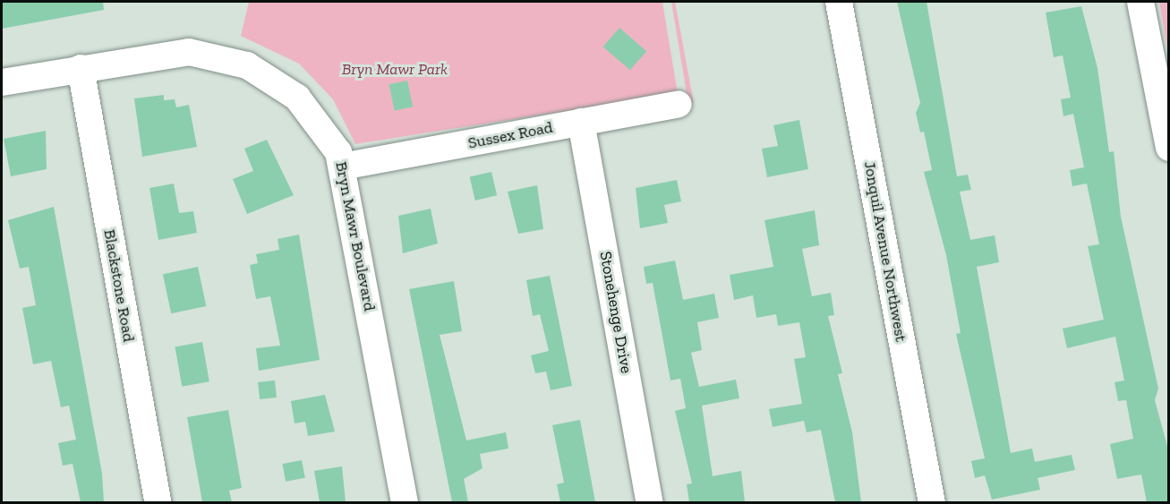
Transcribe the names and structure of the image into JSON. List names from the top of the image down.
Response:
{
  "streets": {
    "street": [
      "Sussex Road",
      "Bryn Mawr Boulevard",
      "Jonquil Avenue Northwest",
      "Blackstone Road",
      "Stonehenge Drive"
    ]
  },
  "crossings": [
    ["Sussex Road", "Bryn Mawr Boulevard"],
    ["Sussex Road", "Stonehenge Drive"],
    ["Bryn Mawr Boulevard", "Blackstone Road"]
  ],
  "parks": ["Bryn Mawr Park"]
}
